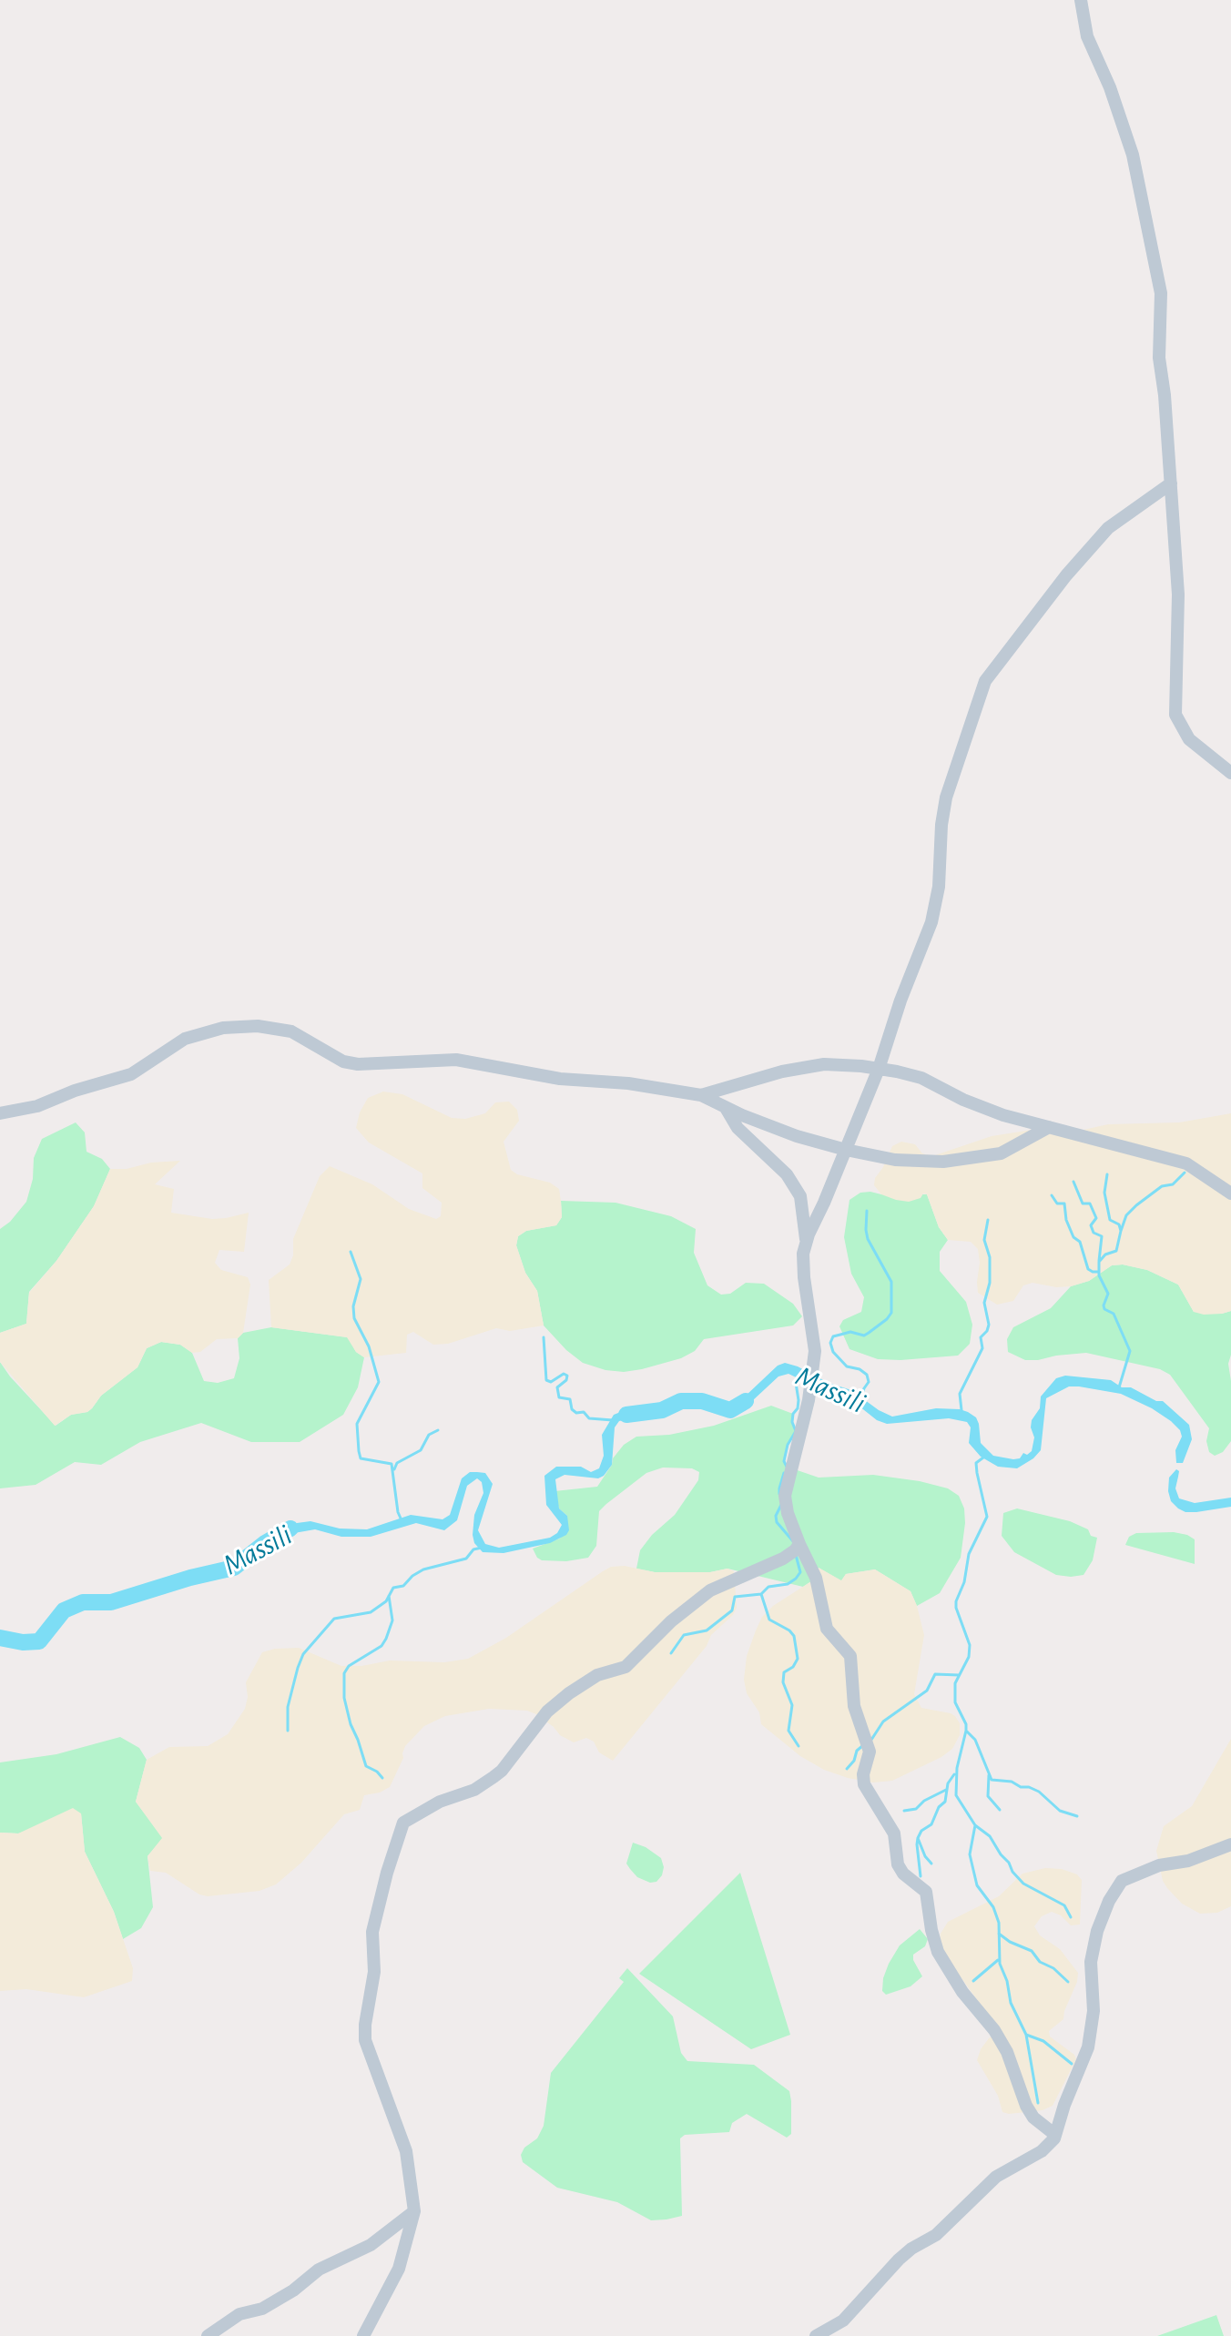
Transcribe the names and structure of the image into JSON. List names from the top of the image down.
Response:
{
  "water": ["Massili"]
}
